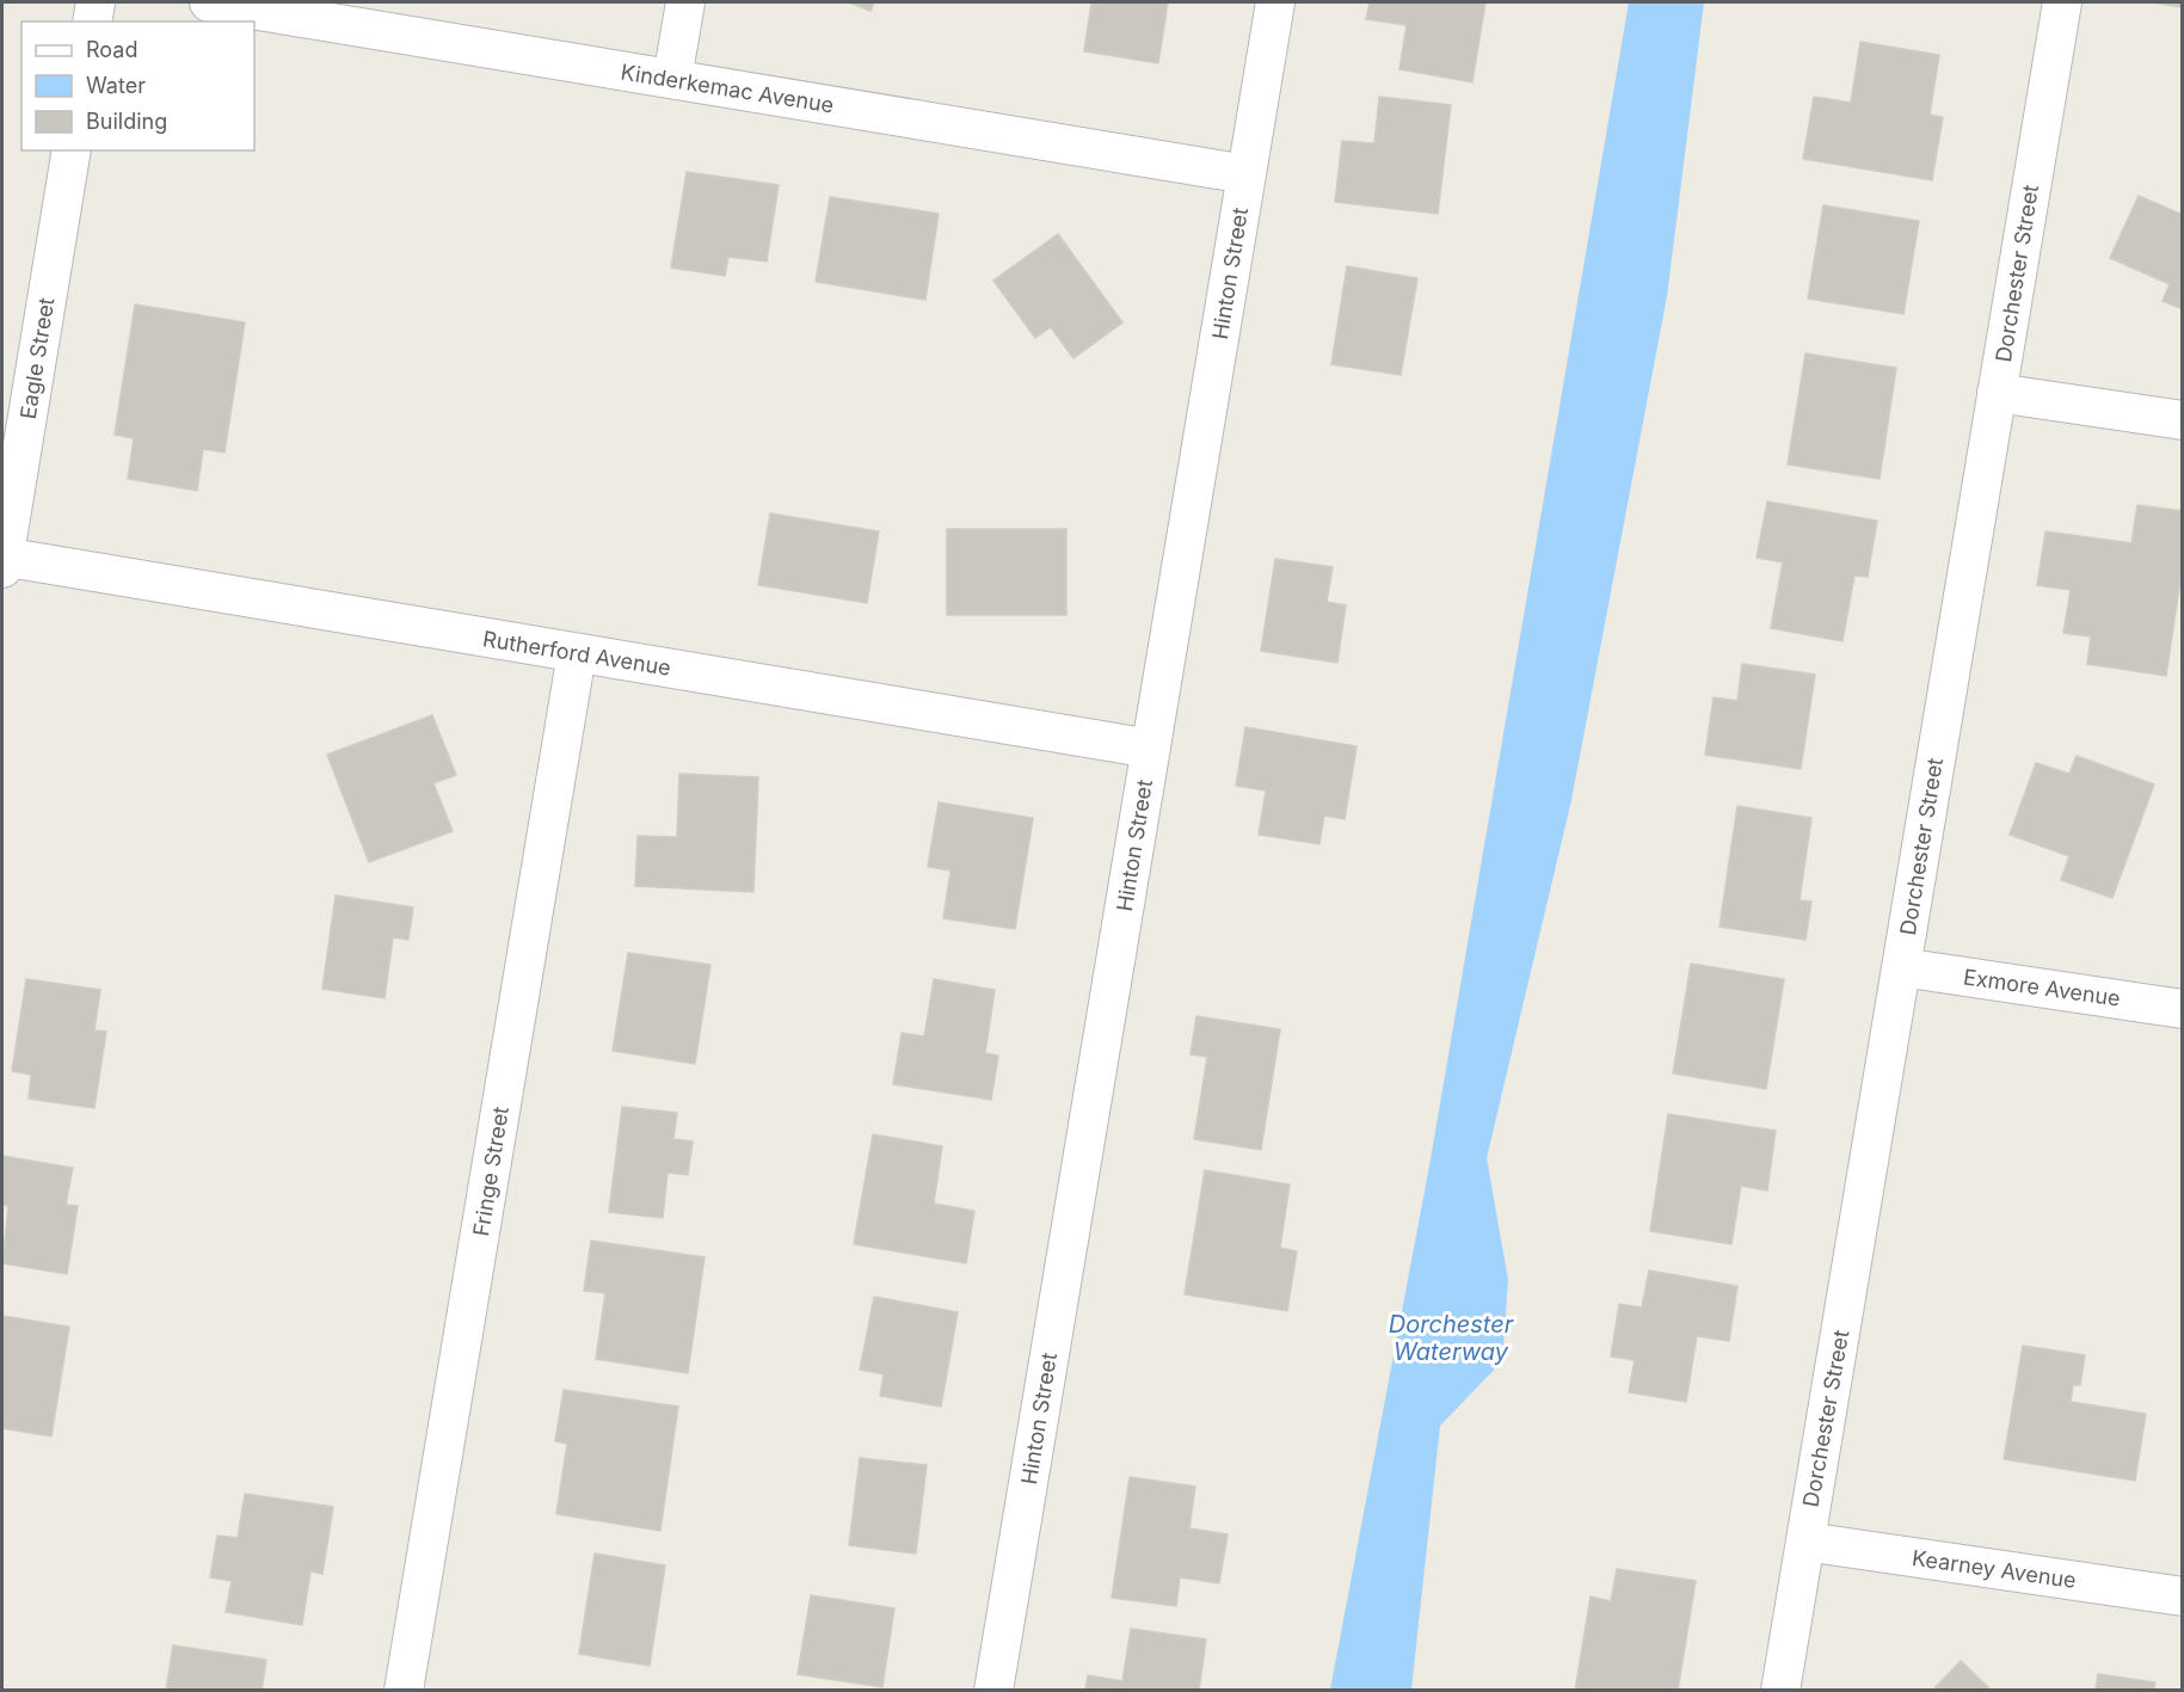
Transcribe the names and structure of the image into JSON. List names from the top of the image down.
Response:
{
  "streets": {
    "street": [
      "Kinderkemac Avenue",
      "Hinton Street",
      "Dorchester Street",
      "Eagle Street",
      "Rutherford Avenue",
      "Exmore Avenue",
      "Fringe Street",
      "Kearney Avenue"
    ]
  },
  "crossings": [
    ["Kinderkemac Avenue", "Hinton Street"],
    ["Hinton Street", "Rutherford Avenue"],
    ["Dorchester Street", "Exmore Avenue"],
    ["Dorchester Street", "Kearney Avenue"],
    ["Eagle Street", "Rutherford Avenue"],
    ["Rutherford Avenue", "Fringe Street"]
  ],
  "water": ["Dorchester Waterway"],
  "legend": ["Road", "Water", "Building"]
}
